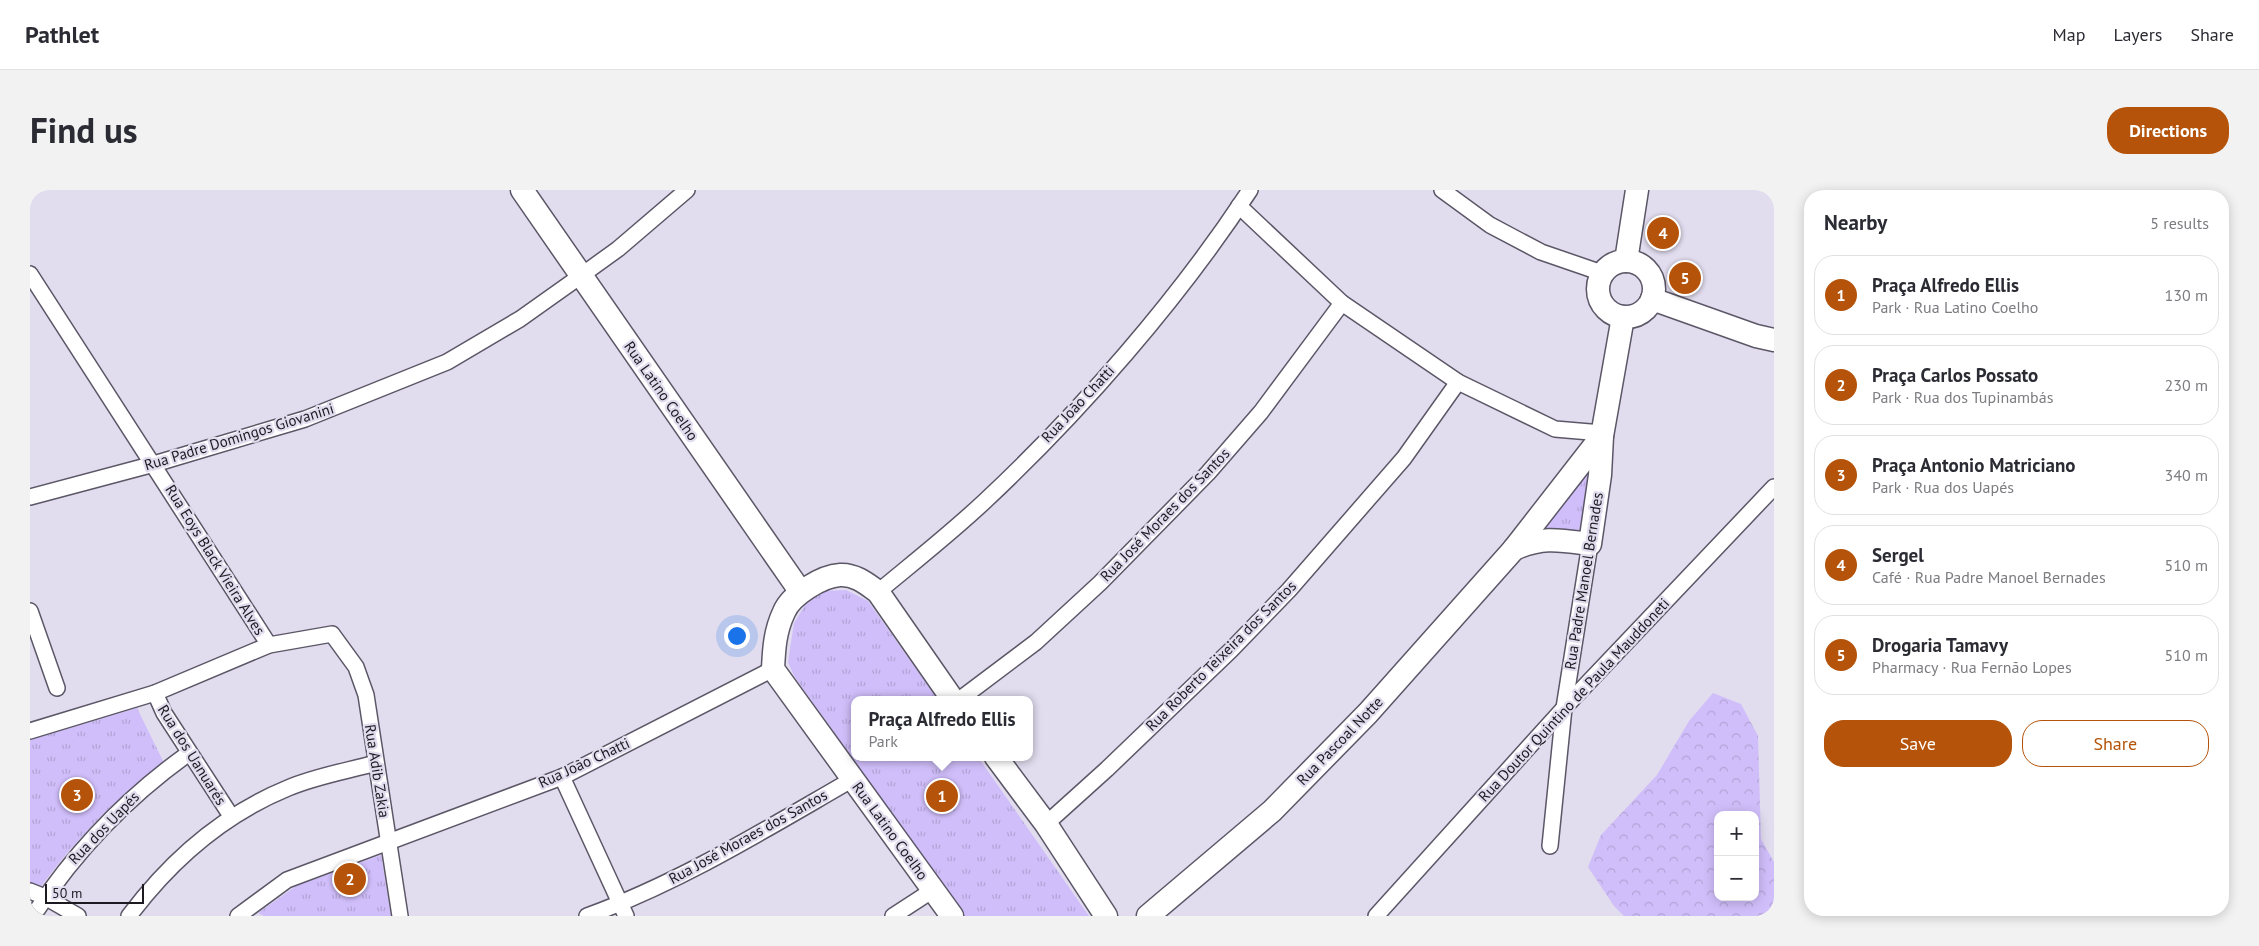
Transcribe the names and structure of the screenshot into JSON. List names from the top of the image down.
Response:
{
  "streets": {
    "street": [
      "Rua Latino Coelho",
      "Rua João Chatti",
      "Rua Padre Domingos Giovanini",
      "Rua José Moraes dos Santos",
      "Rua Eoys Black Vieira Alves",
      "Rua Padre Manoel Bernades",
      "Rua Roberto Teixeira dos Santos",
      "Rua Doutor Quintino de Paula Mauddoneti",
      "Rua Pascoal Notte",
      "Rua dos Uanuarés",
      "Rua Adib Zakia",
      "Rua dos Uapés"
    ]
  },
  "crossings": [
    ["Rua Latino Coelho", "Rua João Chatti"],
    ["Rua Latino Coelho", "Rua Padre Domingos Giovanini"],
    ["Rua Latino Coelho", "Rua José Moraes dos Santos"],
    ["Rua João Chatti", "Rua Adib Zakia"],
    ["Rua Padre Domingos Giovanini", "Rua Eoys Black Vieira Alves"],
    ["Rua Eoys Black Vieira Alves", "Rua Adib Zakia"],
    ["Rua Padre Manoel Bernades", "Rua Doutor Quintino de Paula Mauddoneti"],
    ["Rua Padre Manoel Bernades", "Rua Pascoal Notte"],
    ["Rua dos Uanuarés", "Rua dos Uapés"]
  ],
  "scale_bar": "50 m",
  "page": {
    "header": "Pathlet",
    "nav": ["Map", "Layers", "Share"],
    "title": "Find us",
    "buttons": [
      "Directions",
      ["Save", "Share"]
    ],
    "heading": ["Nearby", "5 results"],
    "pins": [
      "4",
      "5",
      "3",
      "1",
      "2"
    ],
    "list": [
      {
        "mark": "1",
        "name": "Praça Alfredo Ellis",
        "note": "Park · Rua Latino Coelho",
        "value": "130 m"
      },
      {
        "mark": "2",
        "name": "Praça Carlos Possato",
        "note": "Park · Rua dos Tupinambás",
        "value": "230 m"
      },
      {
        "mark": "3",
        "name": "Praça Antonio Matriciano",
        "note": "Park · Rua dos Uapés",
        "value": "340 m"
      },
      {
        "mark": "4",
        "name": "Sergel",
        "note": "Café · Rua Padre Manoel Bernades",
        "value": "510 m"
      },
      {
        "mark": "5",
        "name": "Drogaria Tamavy",
        "note": "Pharmacy · Rua Fernão Lopes",
        "value": "510 m"
      }
    ],
    "popup": ["Praça Alfredo Ellis", "Park"],
    "map_buttons": ["+", "−"],
    "scale": "50 m"
  }
}
